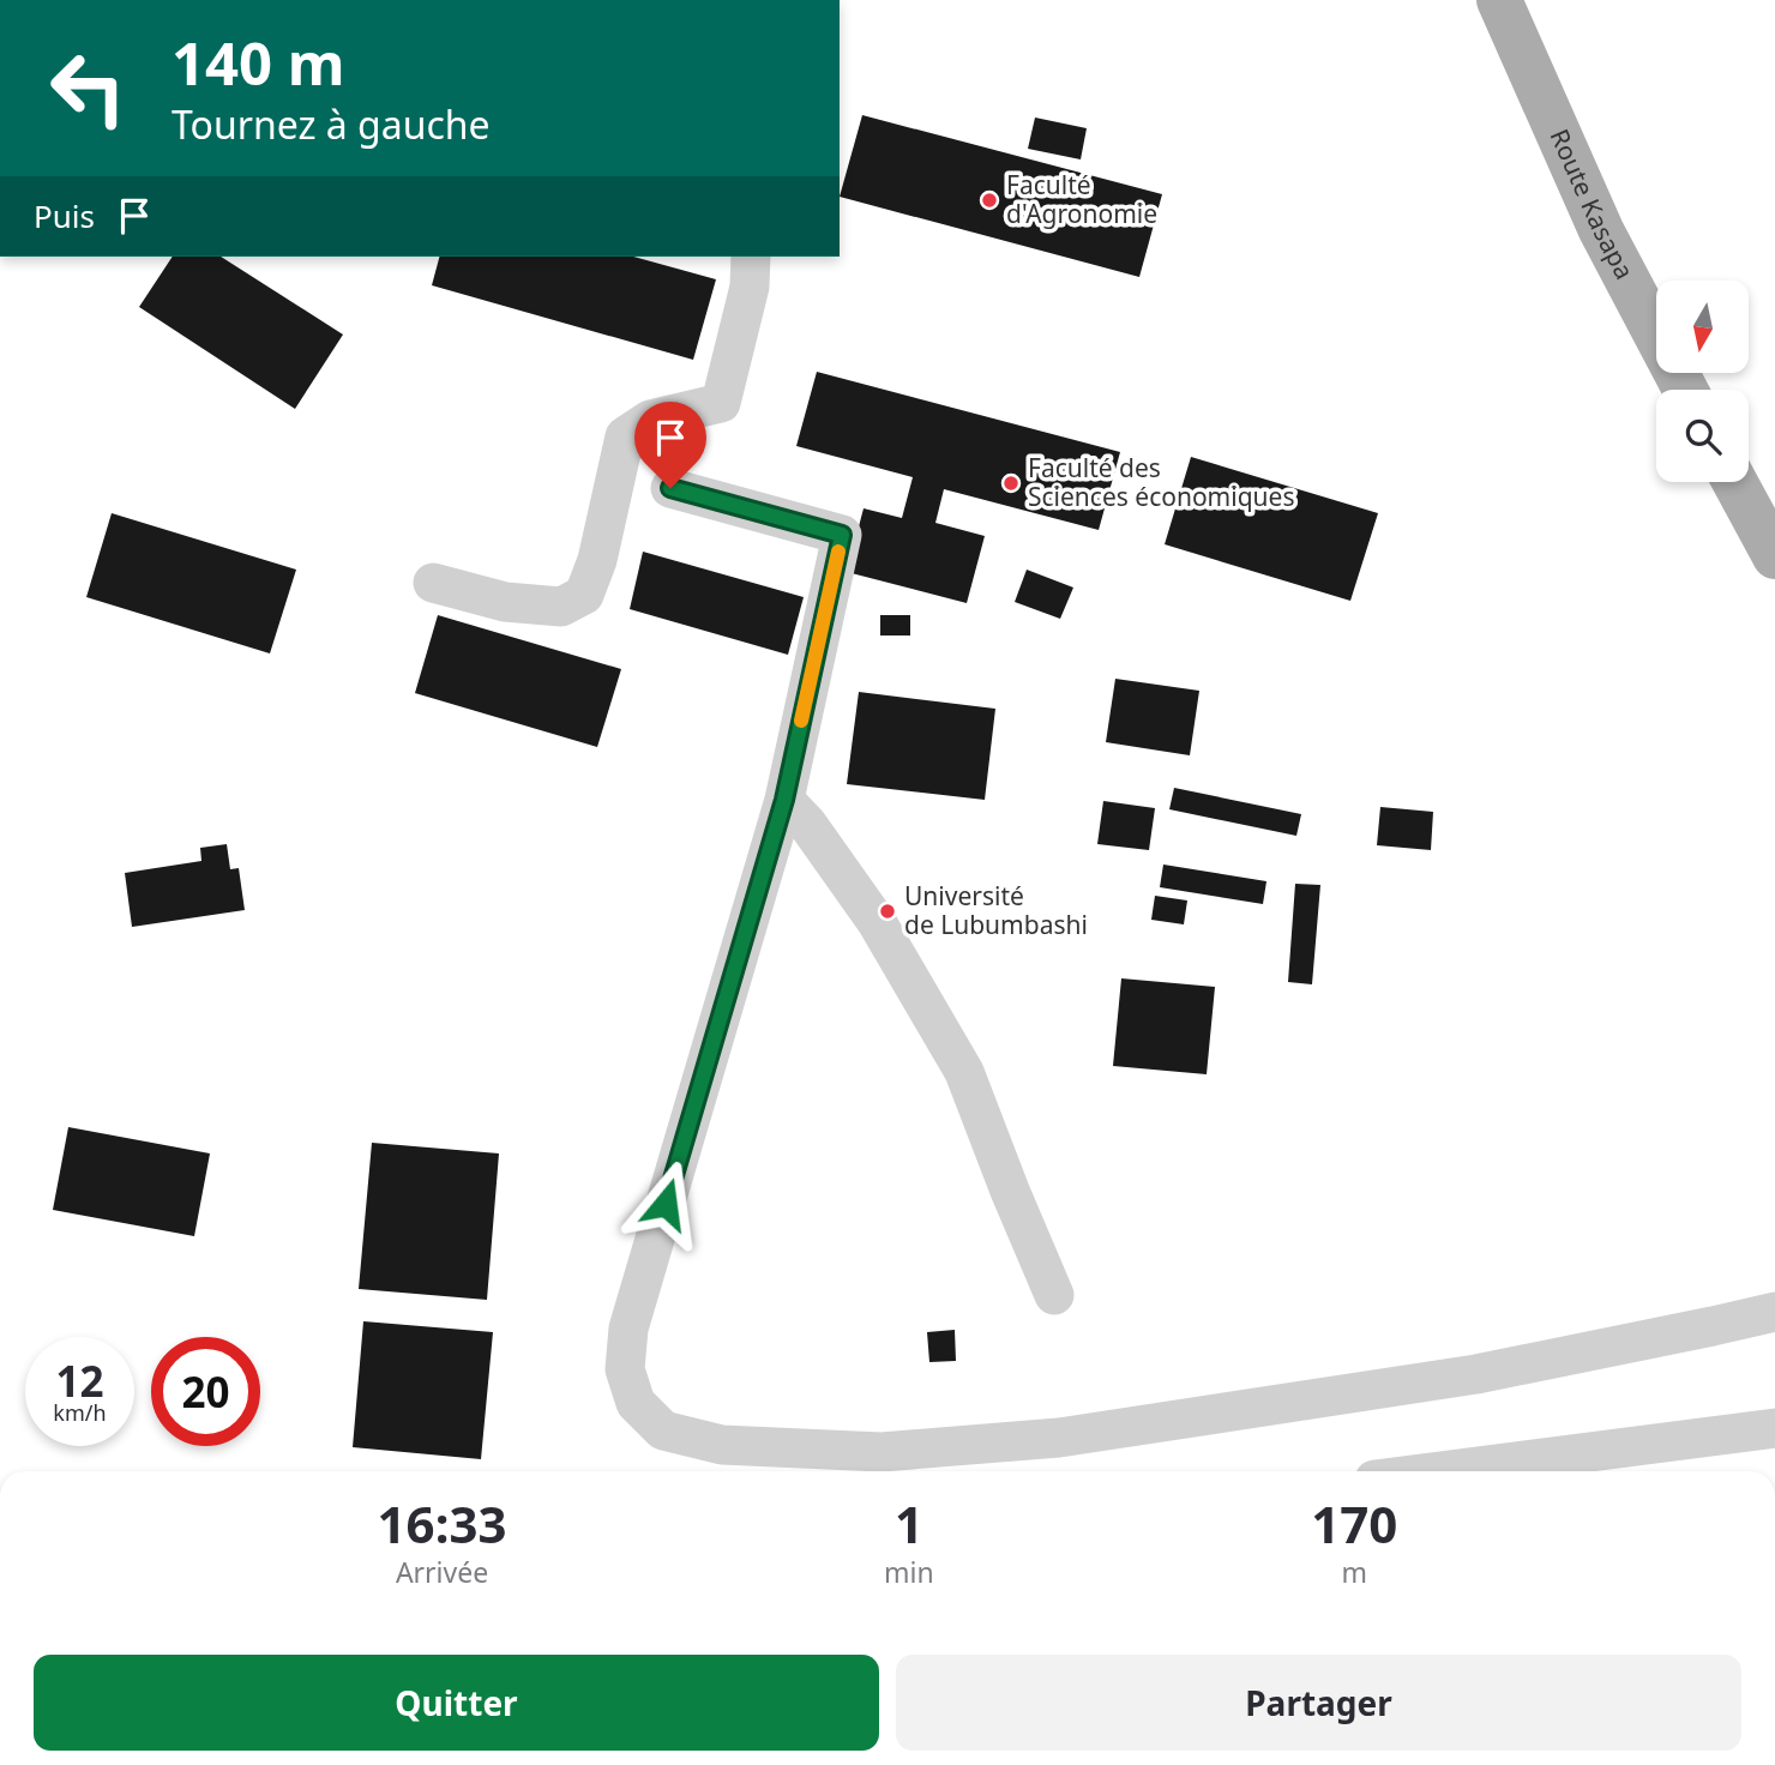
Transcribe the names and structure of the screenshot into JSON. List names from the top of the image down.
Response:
{
  "streets": {
    "main road": ["Route Kasapa"]
  },
  "places": ["Faculté d'Agronomie", "Faculté des Sciences économiques", "Université de Lubumbashi"],
  "north": "bottom",
  "page": {
    "turn": ["140 m", "Tournez à gauche"],
    "then": "Puis",
    "speed": "12 km/h",
    "limit": "20",
    "eta": [
      "16:33",
      "Arrivée",
      "1",
      "min",
      "170",
      "m"
    ],
    "buttons": ["Quitter", "Partager"]
  }
}
